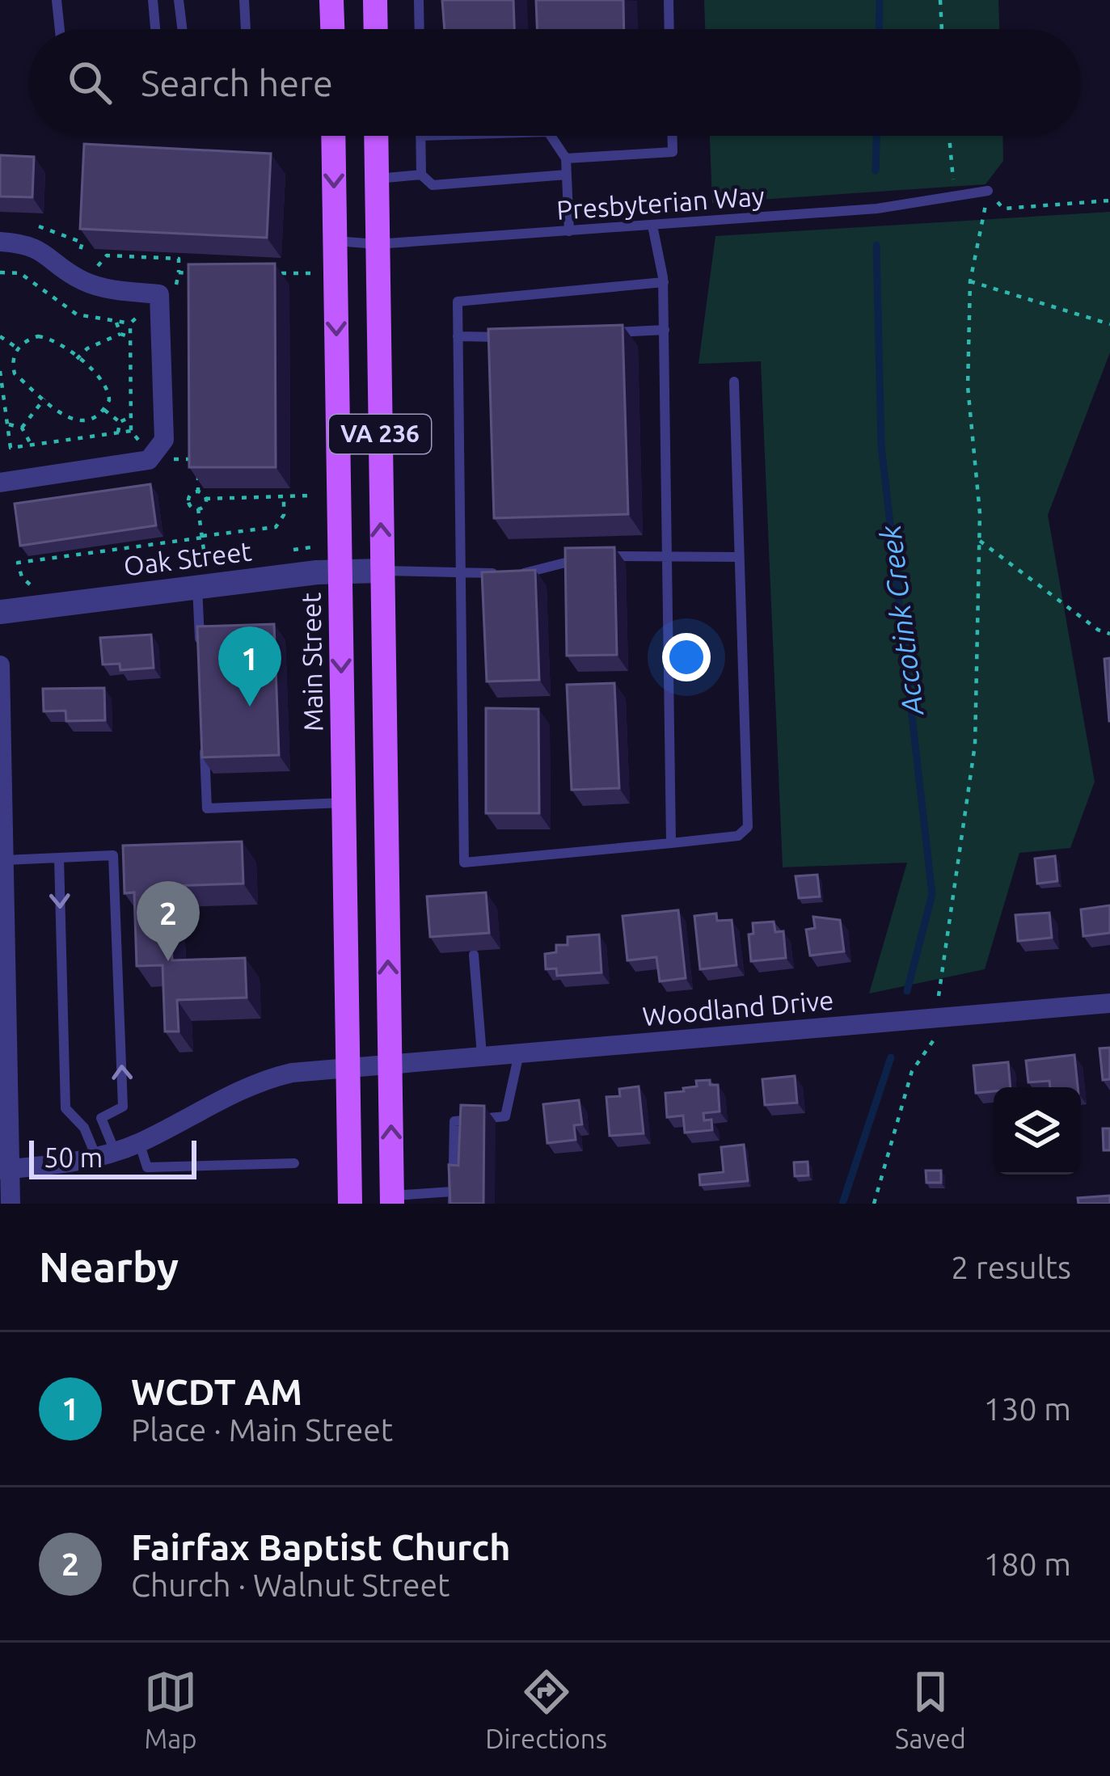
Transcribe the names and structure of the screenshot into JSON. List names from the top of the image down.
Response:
{
  "streets": {
    "main road": ["VA 236", "Main Street"],
    "street": ["Oak Street", "Woodland Drive"],
    "lane": ["Presbyterian Way"]
  },
  "crossings": [
    ["Presbyterian Way", "Main Street"],
    ["Oak Street", "Main Street"],
    ["Main Street", "Woodland Drive"]
  ],
  "water": ["Accotink Creek"],
  "scale_bar": "50 m",
  "page": {
    "search": "Search here",
    "pins": ["1", "2"],
    "scale": "50 m",
    "heading": ["Nearby", "2 results"],
    "list": [
      {
        "mark": "1",
        "name": "WCDT AM",
        "note": "Place · Main Street",
        "value": "130 m"
      },
      {
        "mark": "2",
        "name": "Fairfax Baptist Church",
        "note": "Church · Walnut Street",
        "value": "180 m"
      }
    ],
    "nav": ["Map", "Directions", "Saved"]
  }
}
